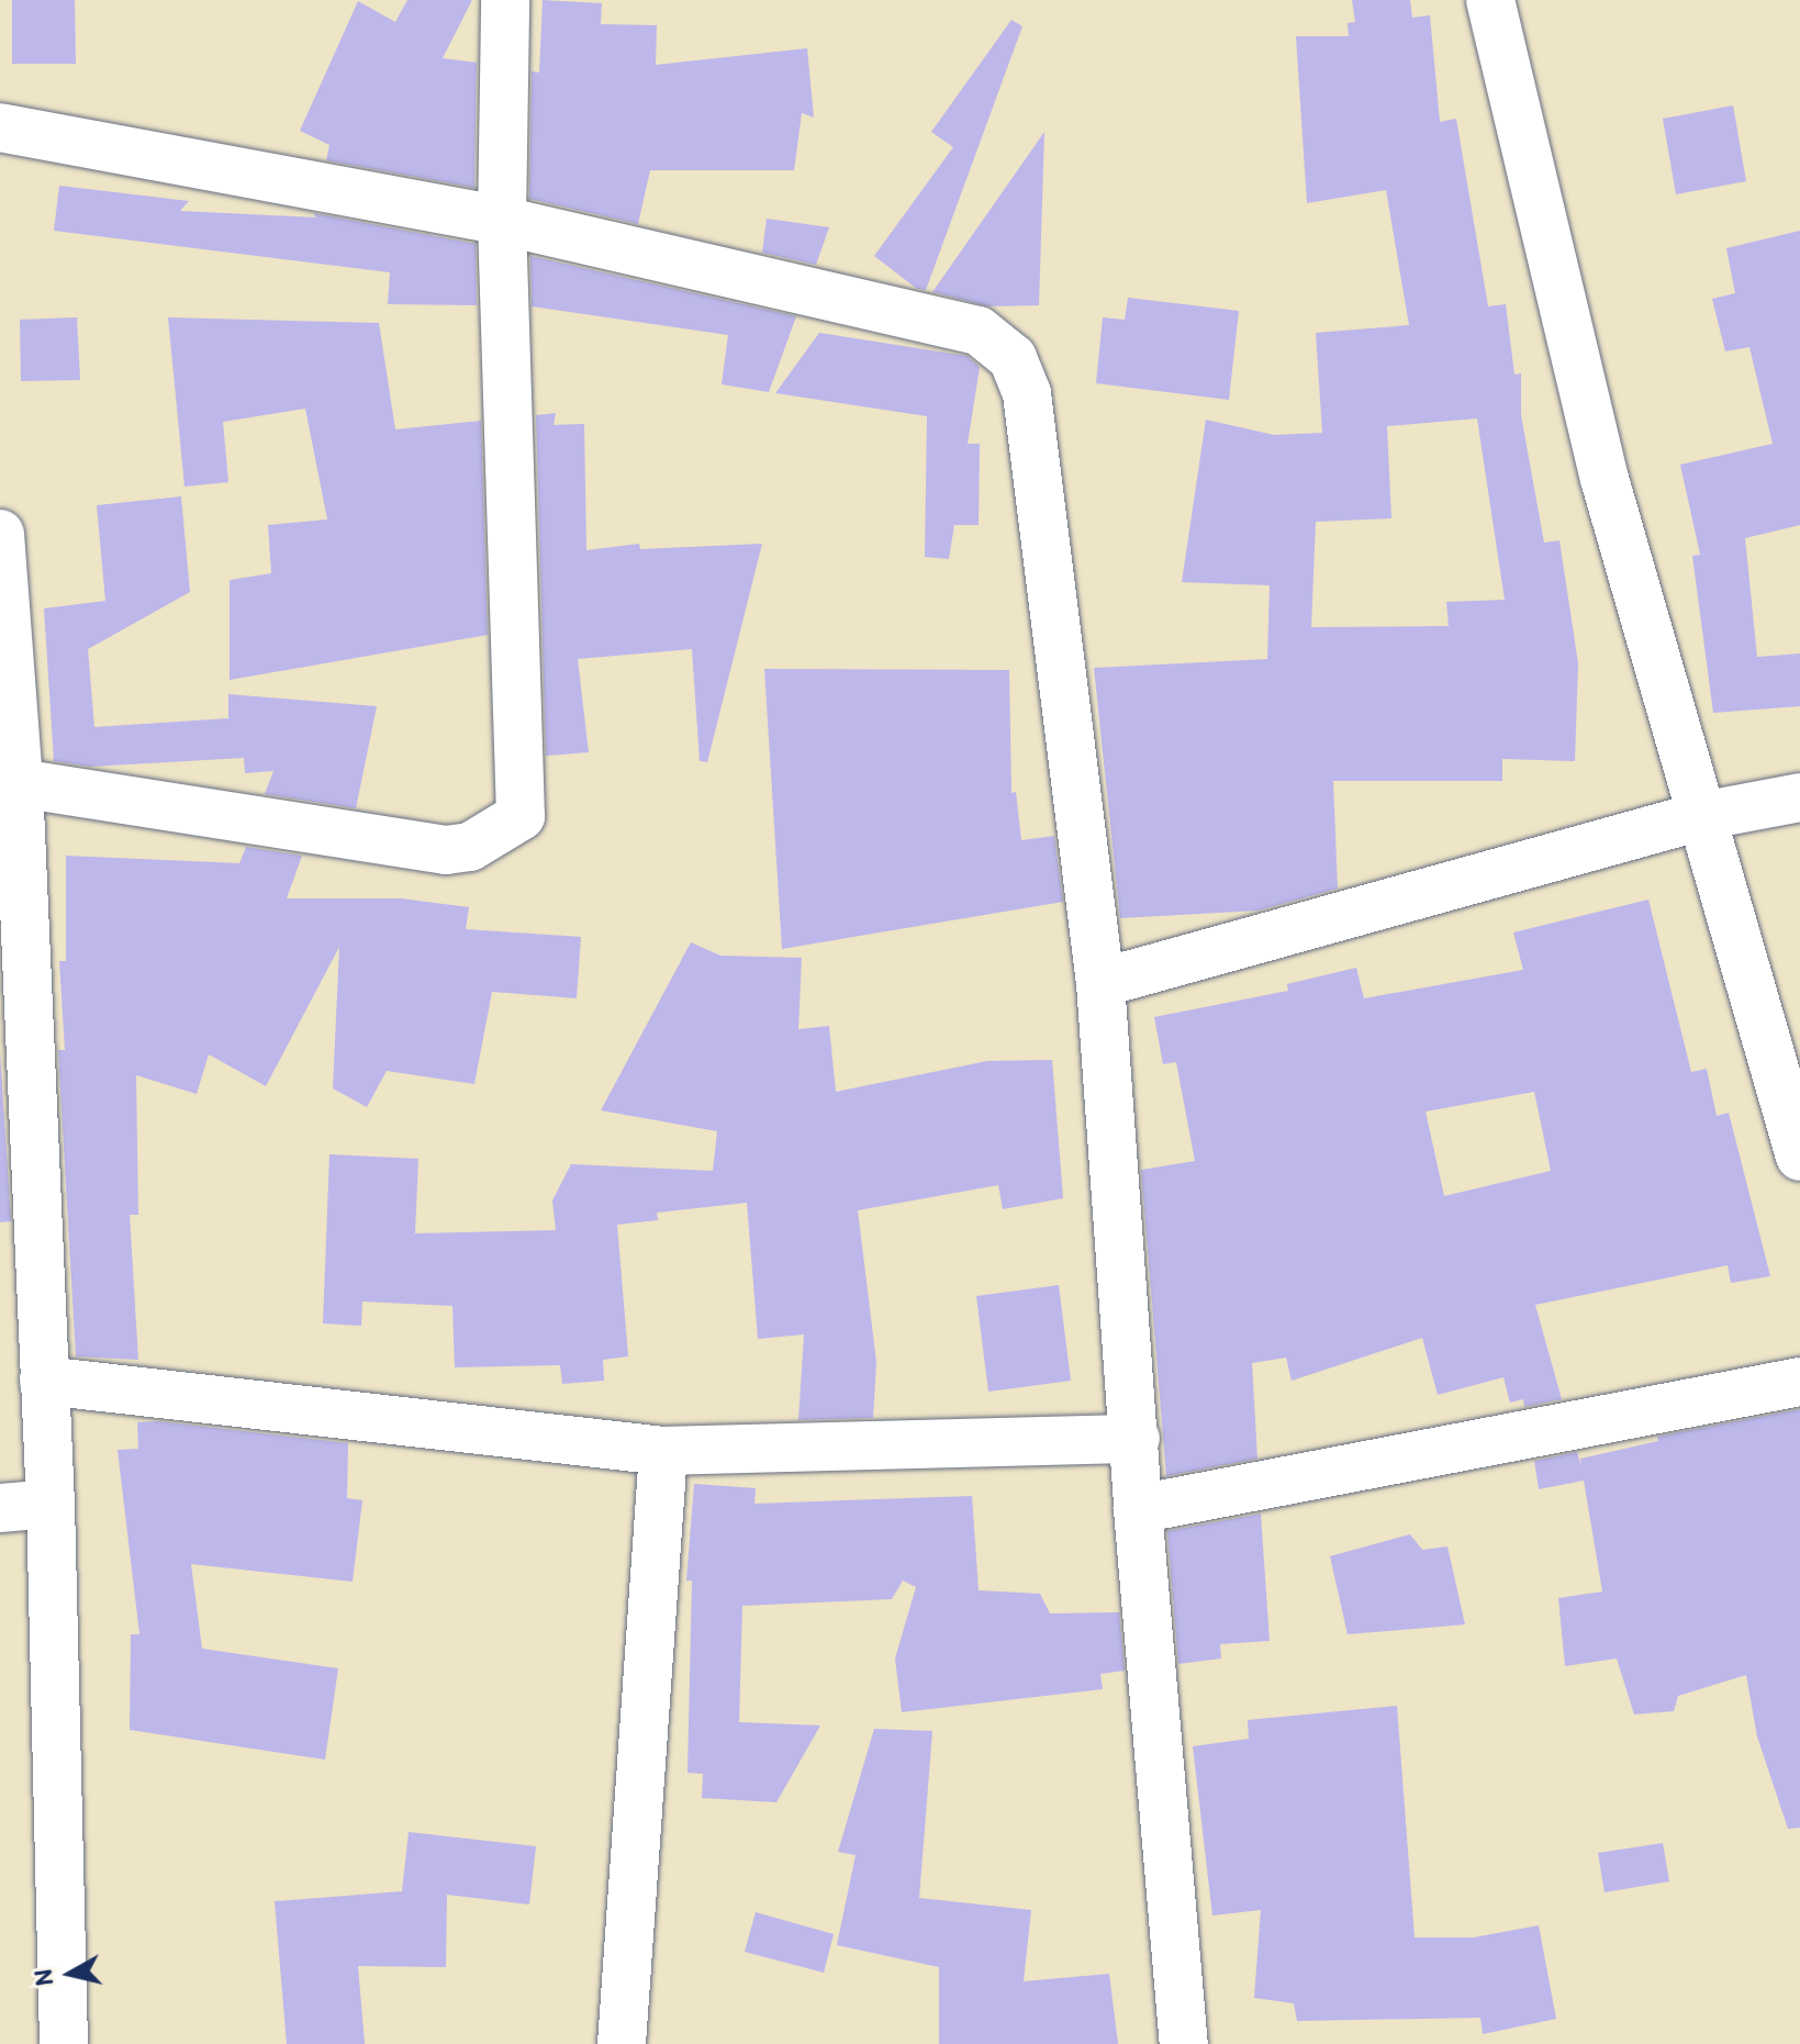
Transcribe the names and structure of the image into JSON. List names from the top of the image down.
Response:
{
  "north": "left"
}
